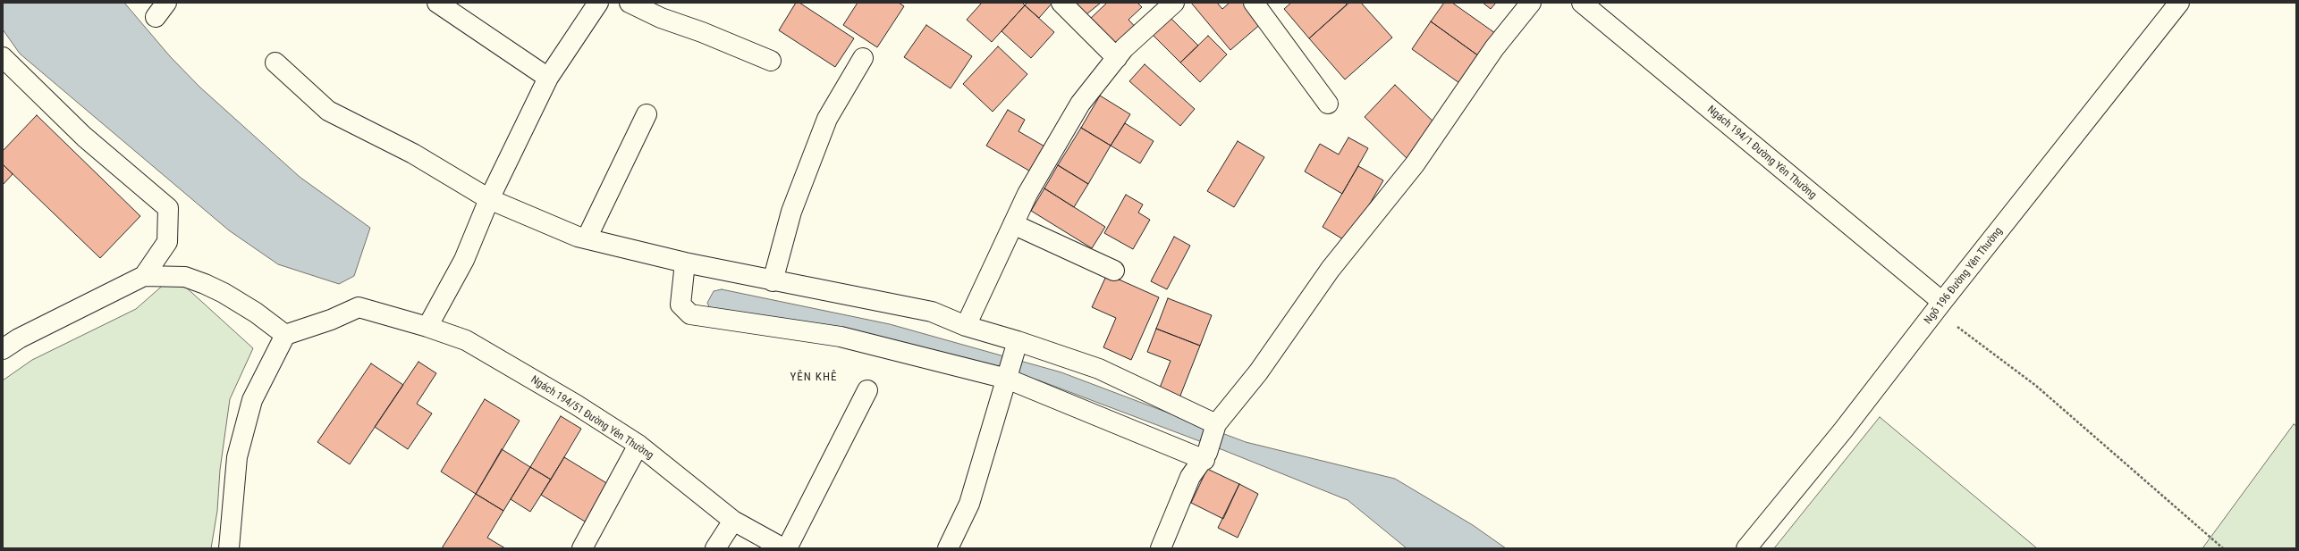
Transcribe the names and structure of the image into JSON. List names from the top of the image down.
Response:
{
  "streets": {
    "street": ["Ngách 194/1 Đường Yên Thường", "Ngõ 196 Đường Yên Thường", "Ngách 194/51 Đường Yên Thường"]
  },
  "crossings": [
    ["Ngách 194/1 Đường Yên Thường", "Ngõ 196 Đường Yên Thường"]
  ],
  "districts": ["YÊN KHÊ"]
}
